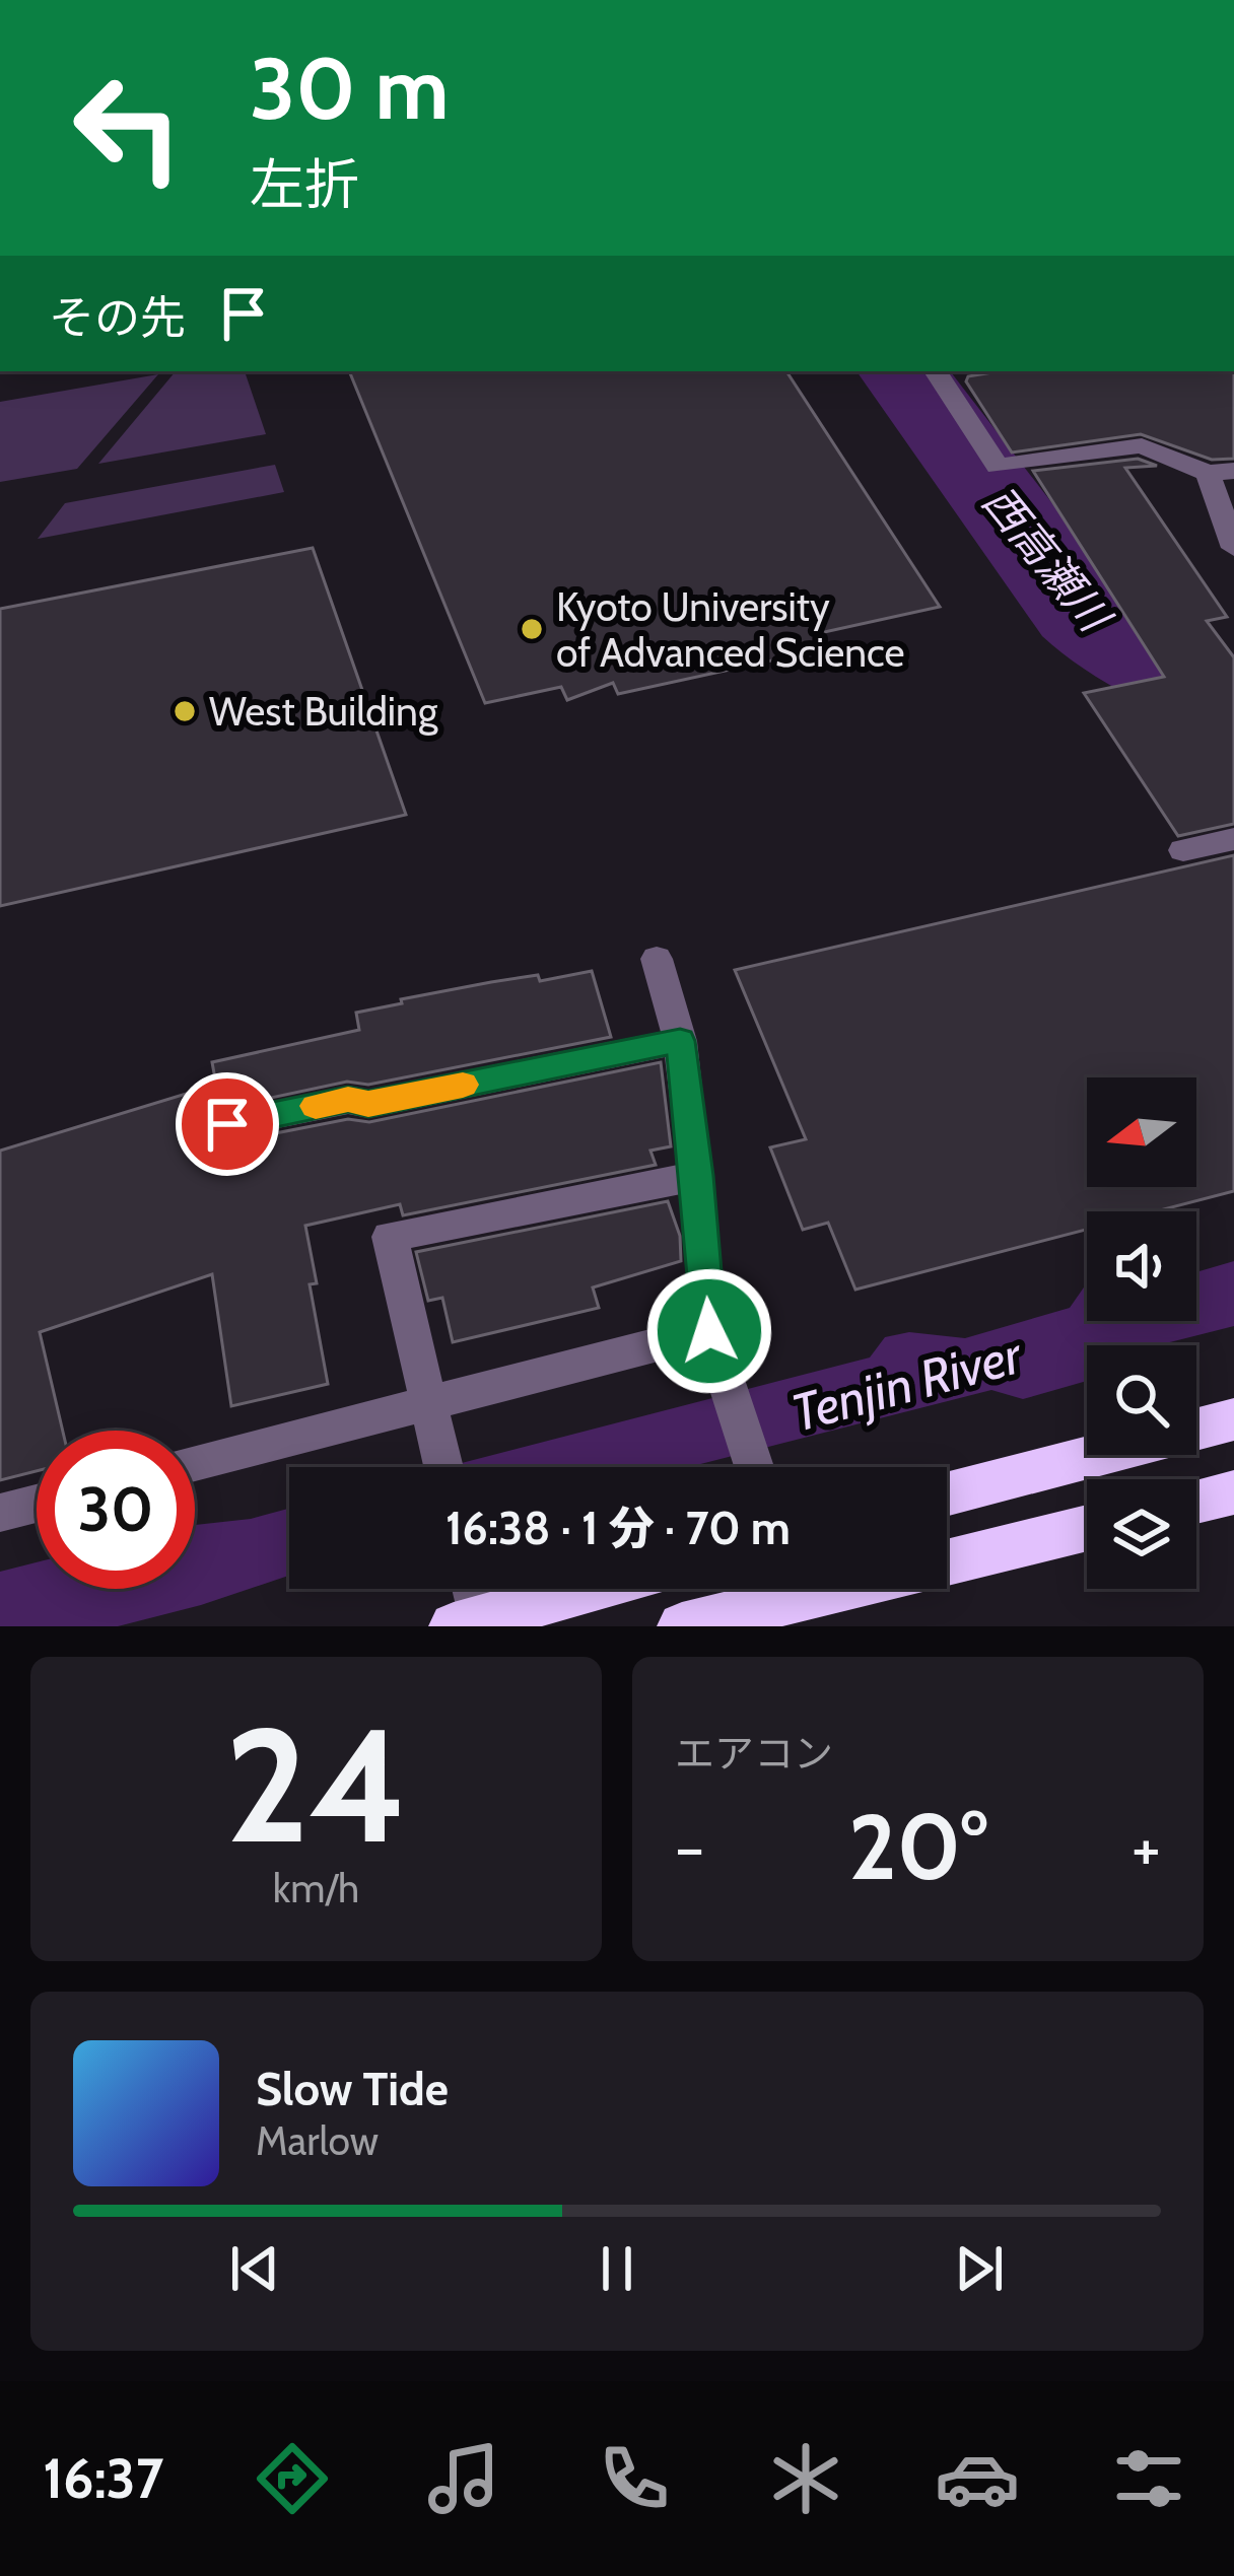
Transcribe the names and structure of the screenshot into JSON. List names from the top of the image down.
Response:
{
  "water": ["西高瀬川", "Tenjin River"],
  "places": ["Kyoto University of Advanced Science", "West Building"],
  "north": "left",
  "page": {
    "turn": ["30 m", "左折"],
    "then": "その先",
    "limit": "30",
    "trip": "16:38 · 1 分 · 70 m",
    "tile": [
      ["24", "km/h"],
      "エアコン"
    ],
    "heat": ["−", "20°", "+"],
    "song": ["Slow Tide", "Marlow"],
    "tabs": "16:37"
  }
}
